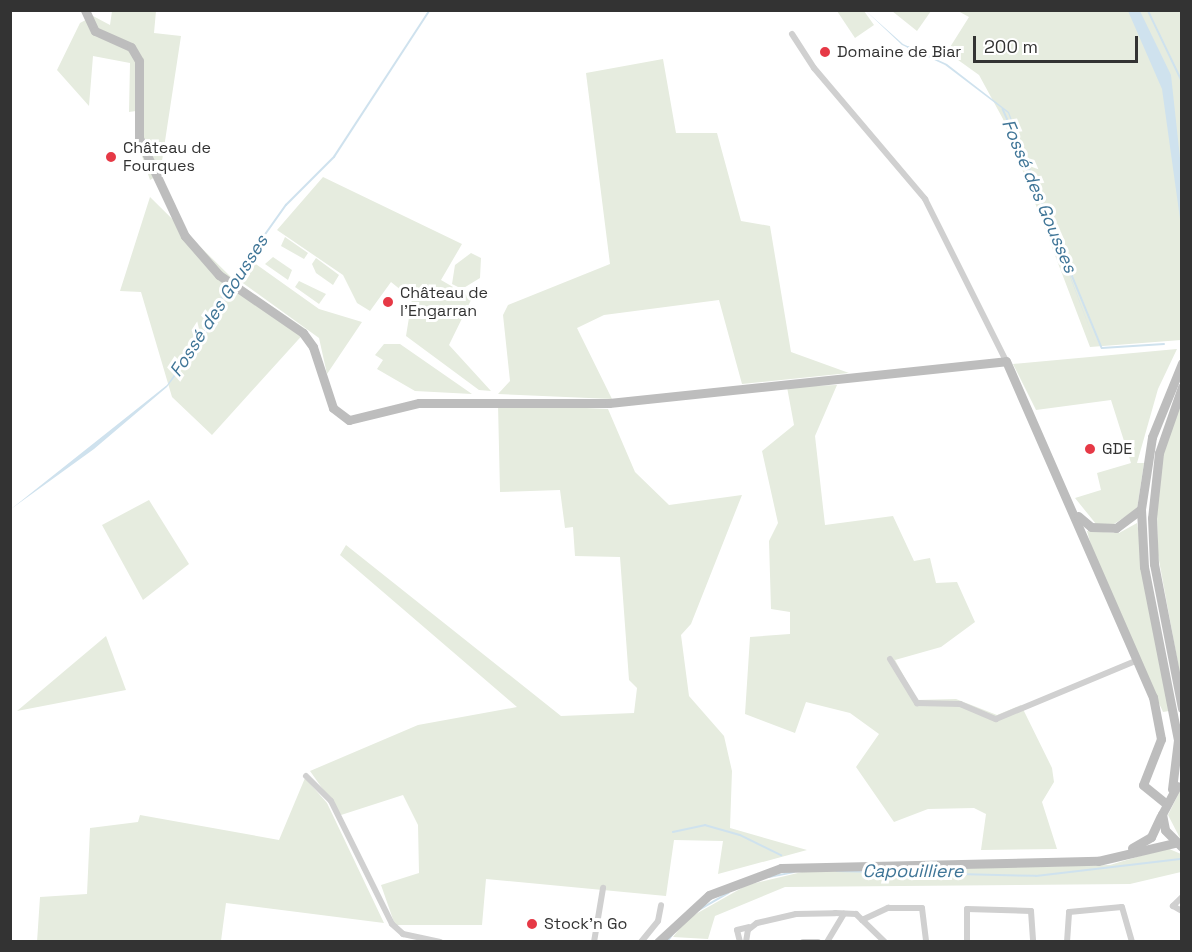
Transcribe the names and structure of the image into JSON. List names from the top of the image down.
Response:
{
  "water": ["Fossé des Gousses", "Capouilliere"],
  "places": [
    "Domaine de Biar",
    "Château de Fourques",
    "Château de l'Engarran",
    "GDE",
    "Stock'n Go"
  ],
  "scale_bar": "200 m"
}
